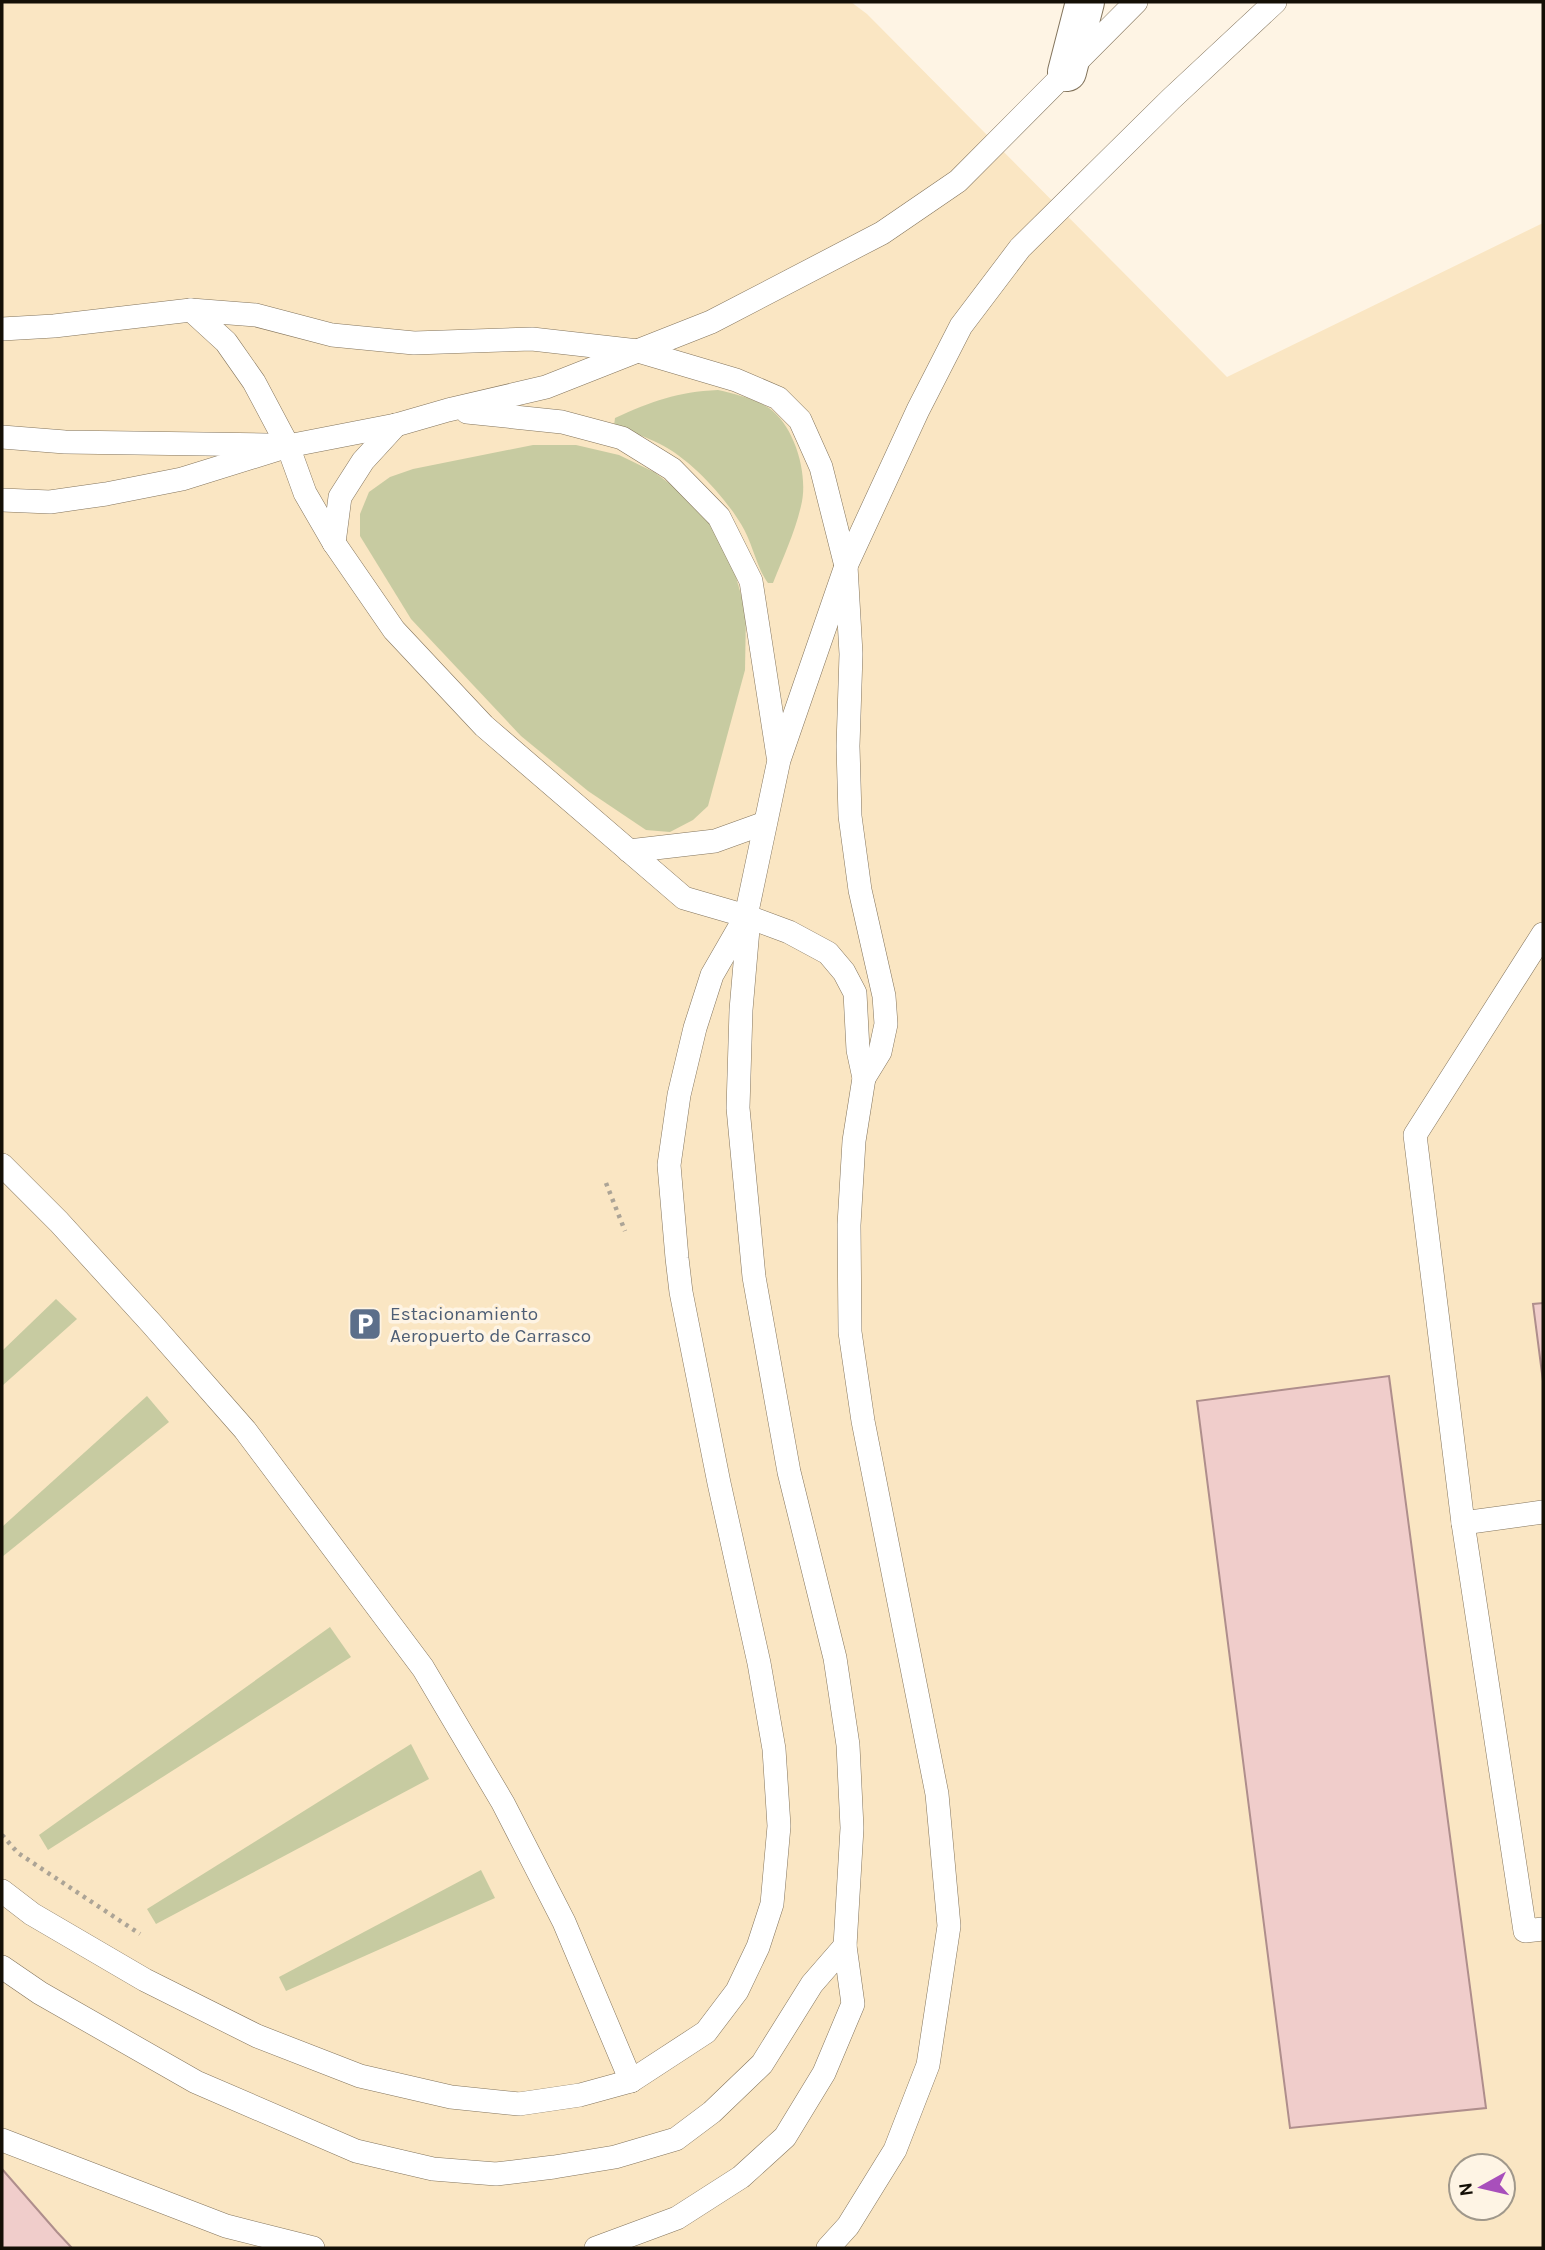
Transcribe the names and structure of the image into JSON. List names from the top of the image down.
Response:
{
  "places": {
    "parking": ["Estacionamiento Aeropuerto de Carrasco"]
  },
  "north": "left"
}
